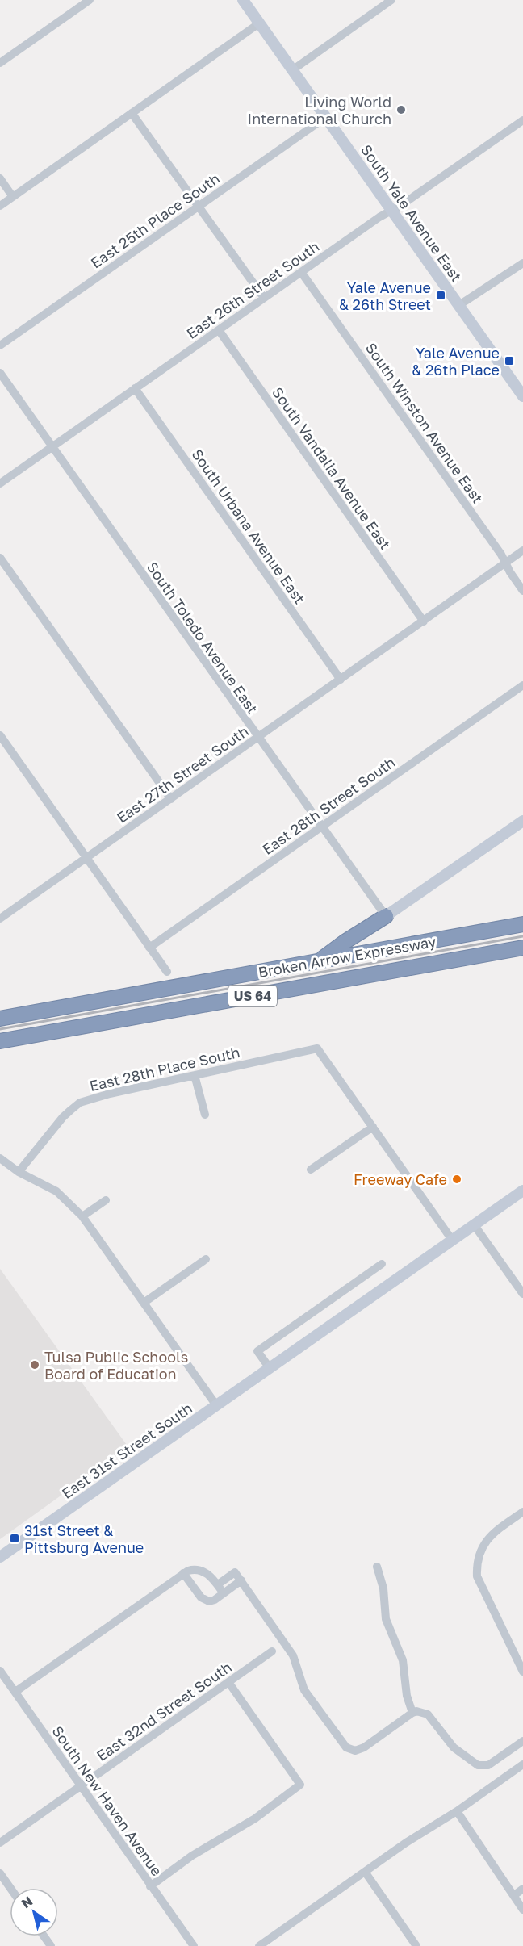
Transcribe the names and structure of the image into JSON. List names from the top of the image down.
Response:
{
  "streets": {
    "highway": ["Broken Arrow Expressway", "US 64"],
    "main road": ["South Yale Avenue East", "East 31st Street South"],
    "street": [
      "East 25th Place South",
      "East 26th Street South",
      "South Winston Avenue East",
      "South Vandalia Avenue East",
      "South Urbana Avenue East",
      "South Toledo Avenue East",
      "East 27th Street South",
      "East 28th Street South",
      "East 28th Place South",
      "East 32nd Street South",
      "South New Haven Avenue"
    ]
  },
  "crossings": [
    ["South Yale Avenue East", "East 25th Place South"],
    ["South Yale Avenue East", "East 26th Street South"],
    ["East 26th Street South", "South Winston Avenue East"],
    ["East 26th Street South", "South Vandalia Avenue East"],
    ["East 26th Street South", "South Urbana Avenue East"],
    ["East 26th Street South", "South Toledo Avenue East"],
    ["South Winston Avenue East", "East 27th Street South"],
    ["South Vandalia Avenue East", "East 27th Street South"],
    ["South Urbana Avenue East", "East 27th Street South"],
    ["South Toledo Avenue East", "East 27th Street South"],
    ["South Toledo Avenue East", "East 28th Street South"],
    ["East 32nd Street South", "South New Haven Avenue"]
  ],
  "places": {
    "other": ["Living World International Church", "Freeway Cafe", "Tulsa Public Schools Board of Education"],
    "transit": ["Yale Avenue & 26th Street", "Yale Avenue & 26th Place", "31st Street & Pittsburg Avenue"]
  },
  "north": "top left"
}
